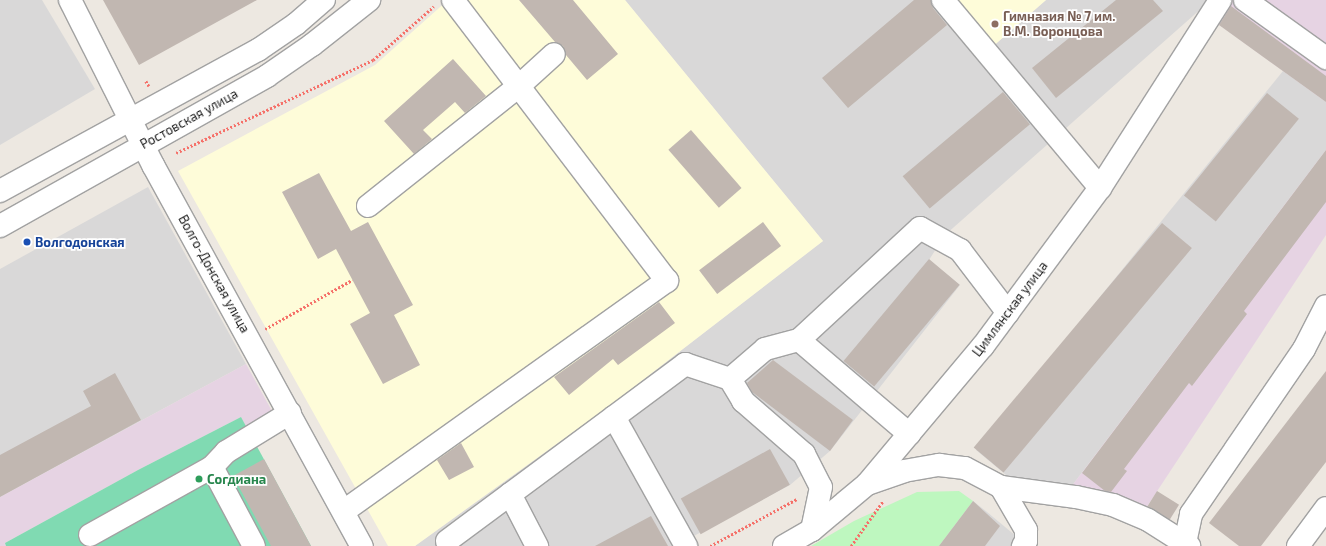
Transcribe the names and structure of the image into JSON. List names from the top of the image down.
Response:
{
  "streets": {
    "street": ["Ростовская улица", "Волго-Донская улица", "Цимлянская улица"]
  },
  "crossings": [
    ["Ростовская улица", "Волго-Донская улица"]
  ],
  "places": ["Гимназия № 7 им. В.М. Воронцова", "Волгодонская", "Согдиана"]
}
